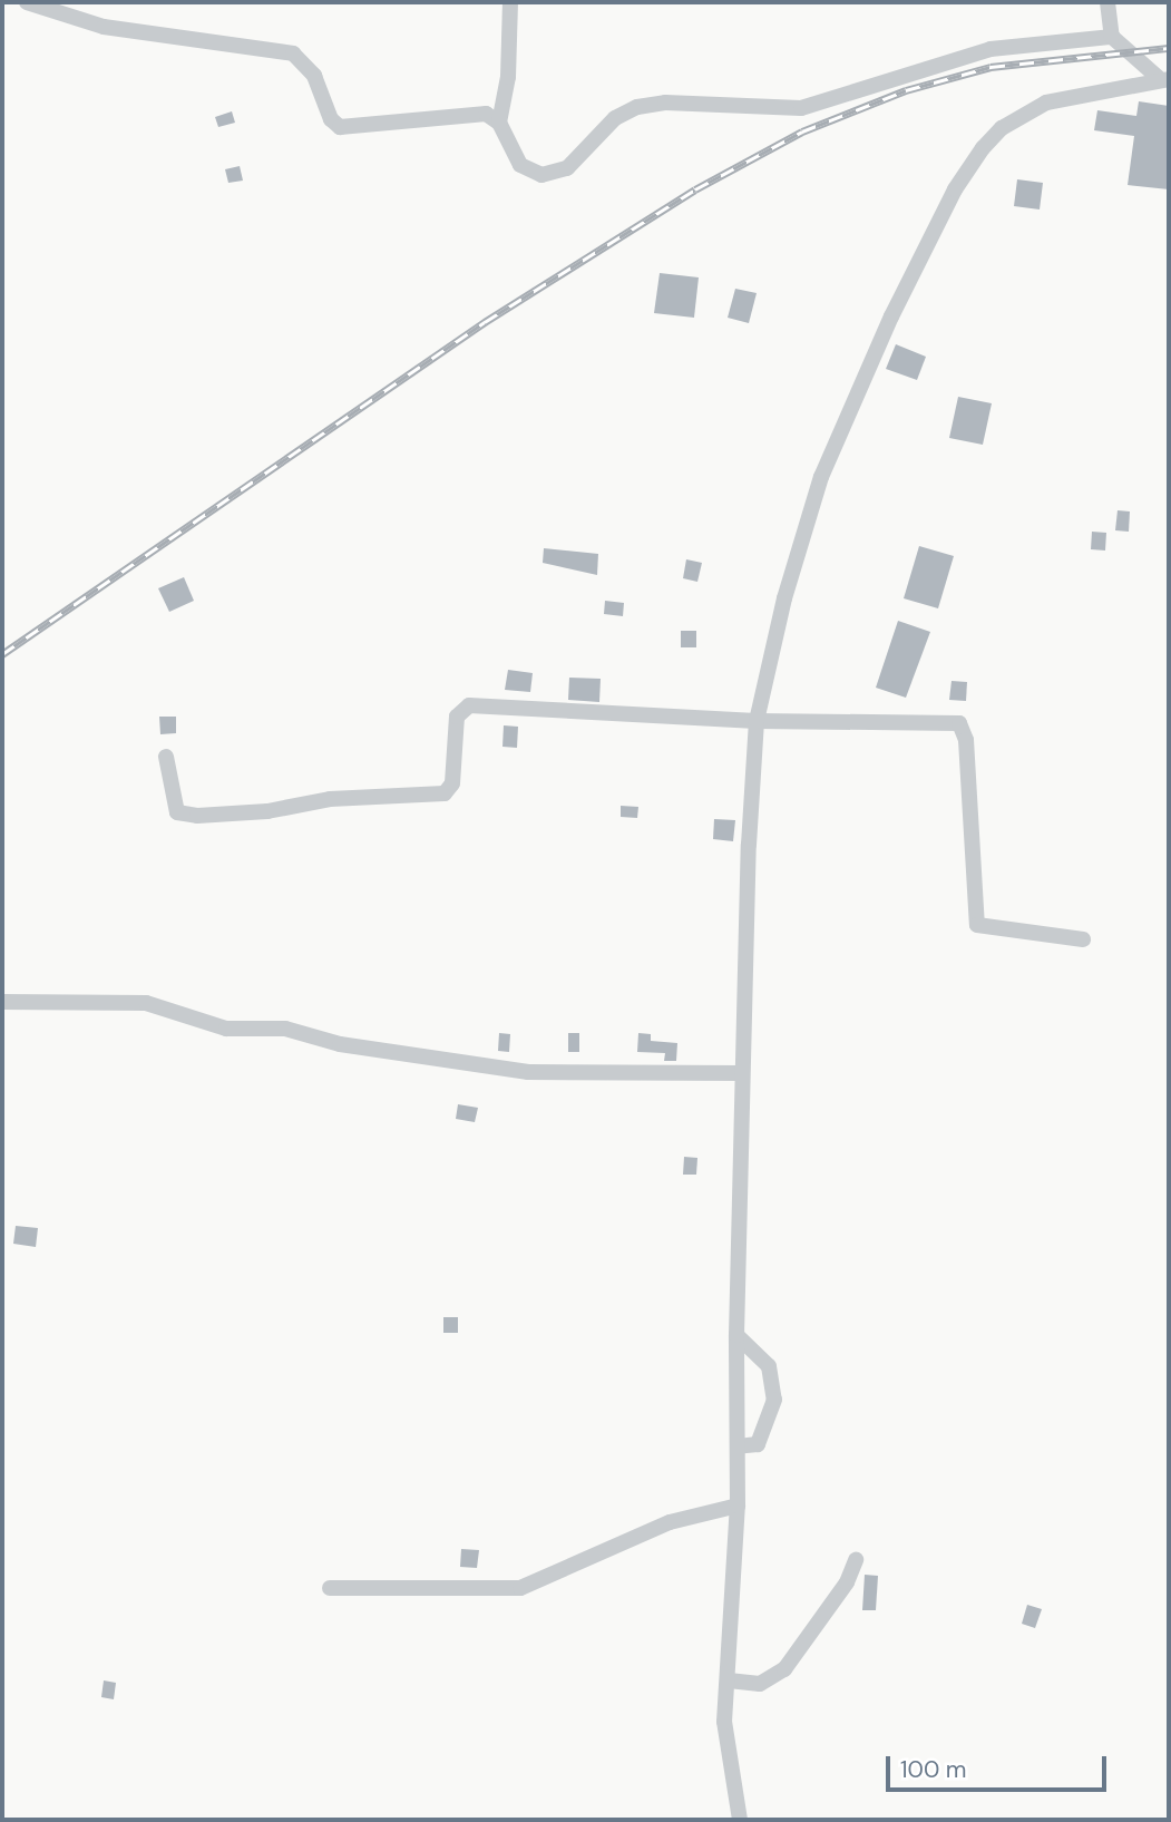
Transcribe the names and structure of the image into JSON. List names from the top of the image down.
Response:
{
  "scale_bar": "100 m"
}
